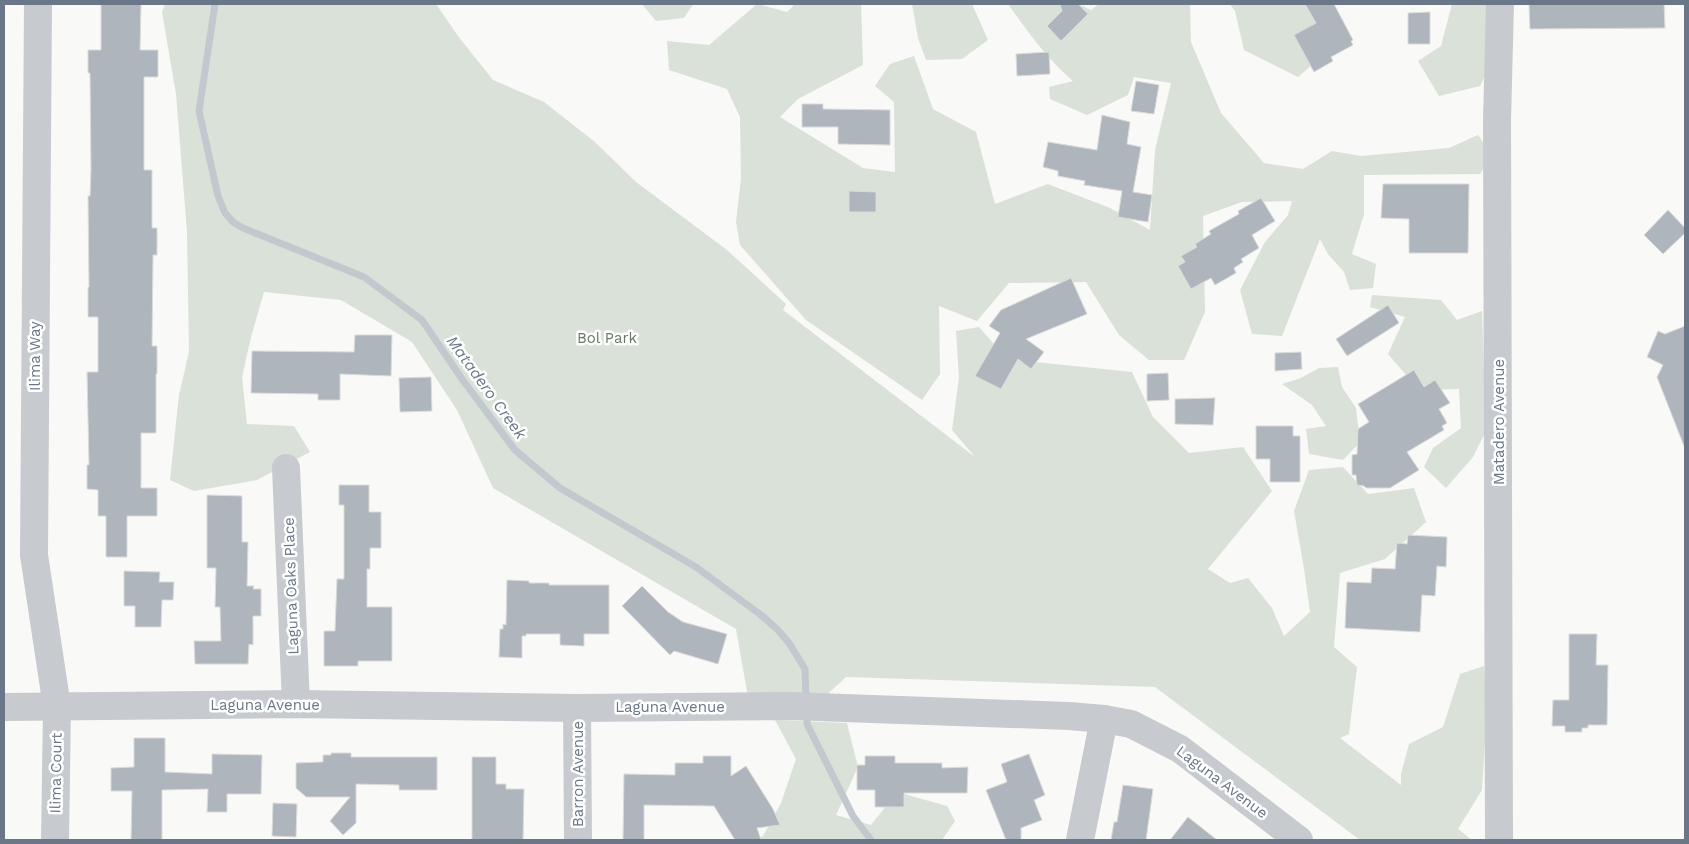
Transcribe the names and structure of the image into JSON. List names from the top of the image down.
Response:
{
  "streets": {
    "street": [
      "Ilima Way",
      "Matadero Avenue",
      "Laguna Oaks Place",
      "Laguna Avenue",
      "Ilima Court",
      "Barron Avenue"
    ]
  },
  "crossings": [
    ["Ilima Way", "Laguna Avenue"],
    ["Ilima Way", "Ilima Court"],
    ["Laguna Oaks Place", "Laguna Avenue"],
    ["Laguna Avenue", "Ilima Court"],
    ["Laguna Avenue", "Barron Avenue"]
  ],
  "water": ["Matadero Creek"],
  "parks": ["Bol Park"]
}
